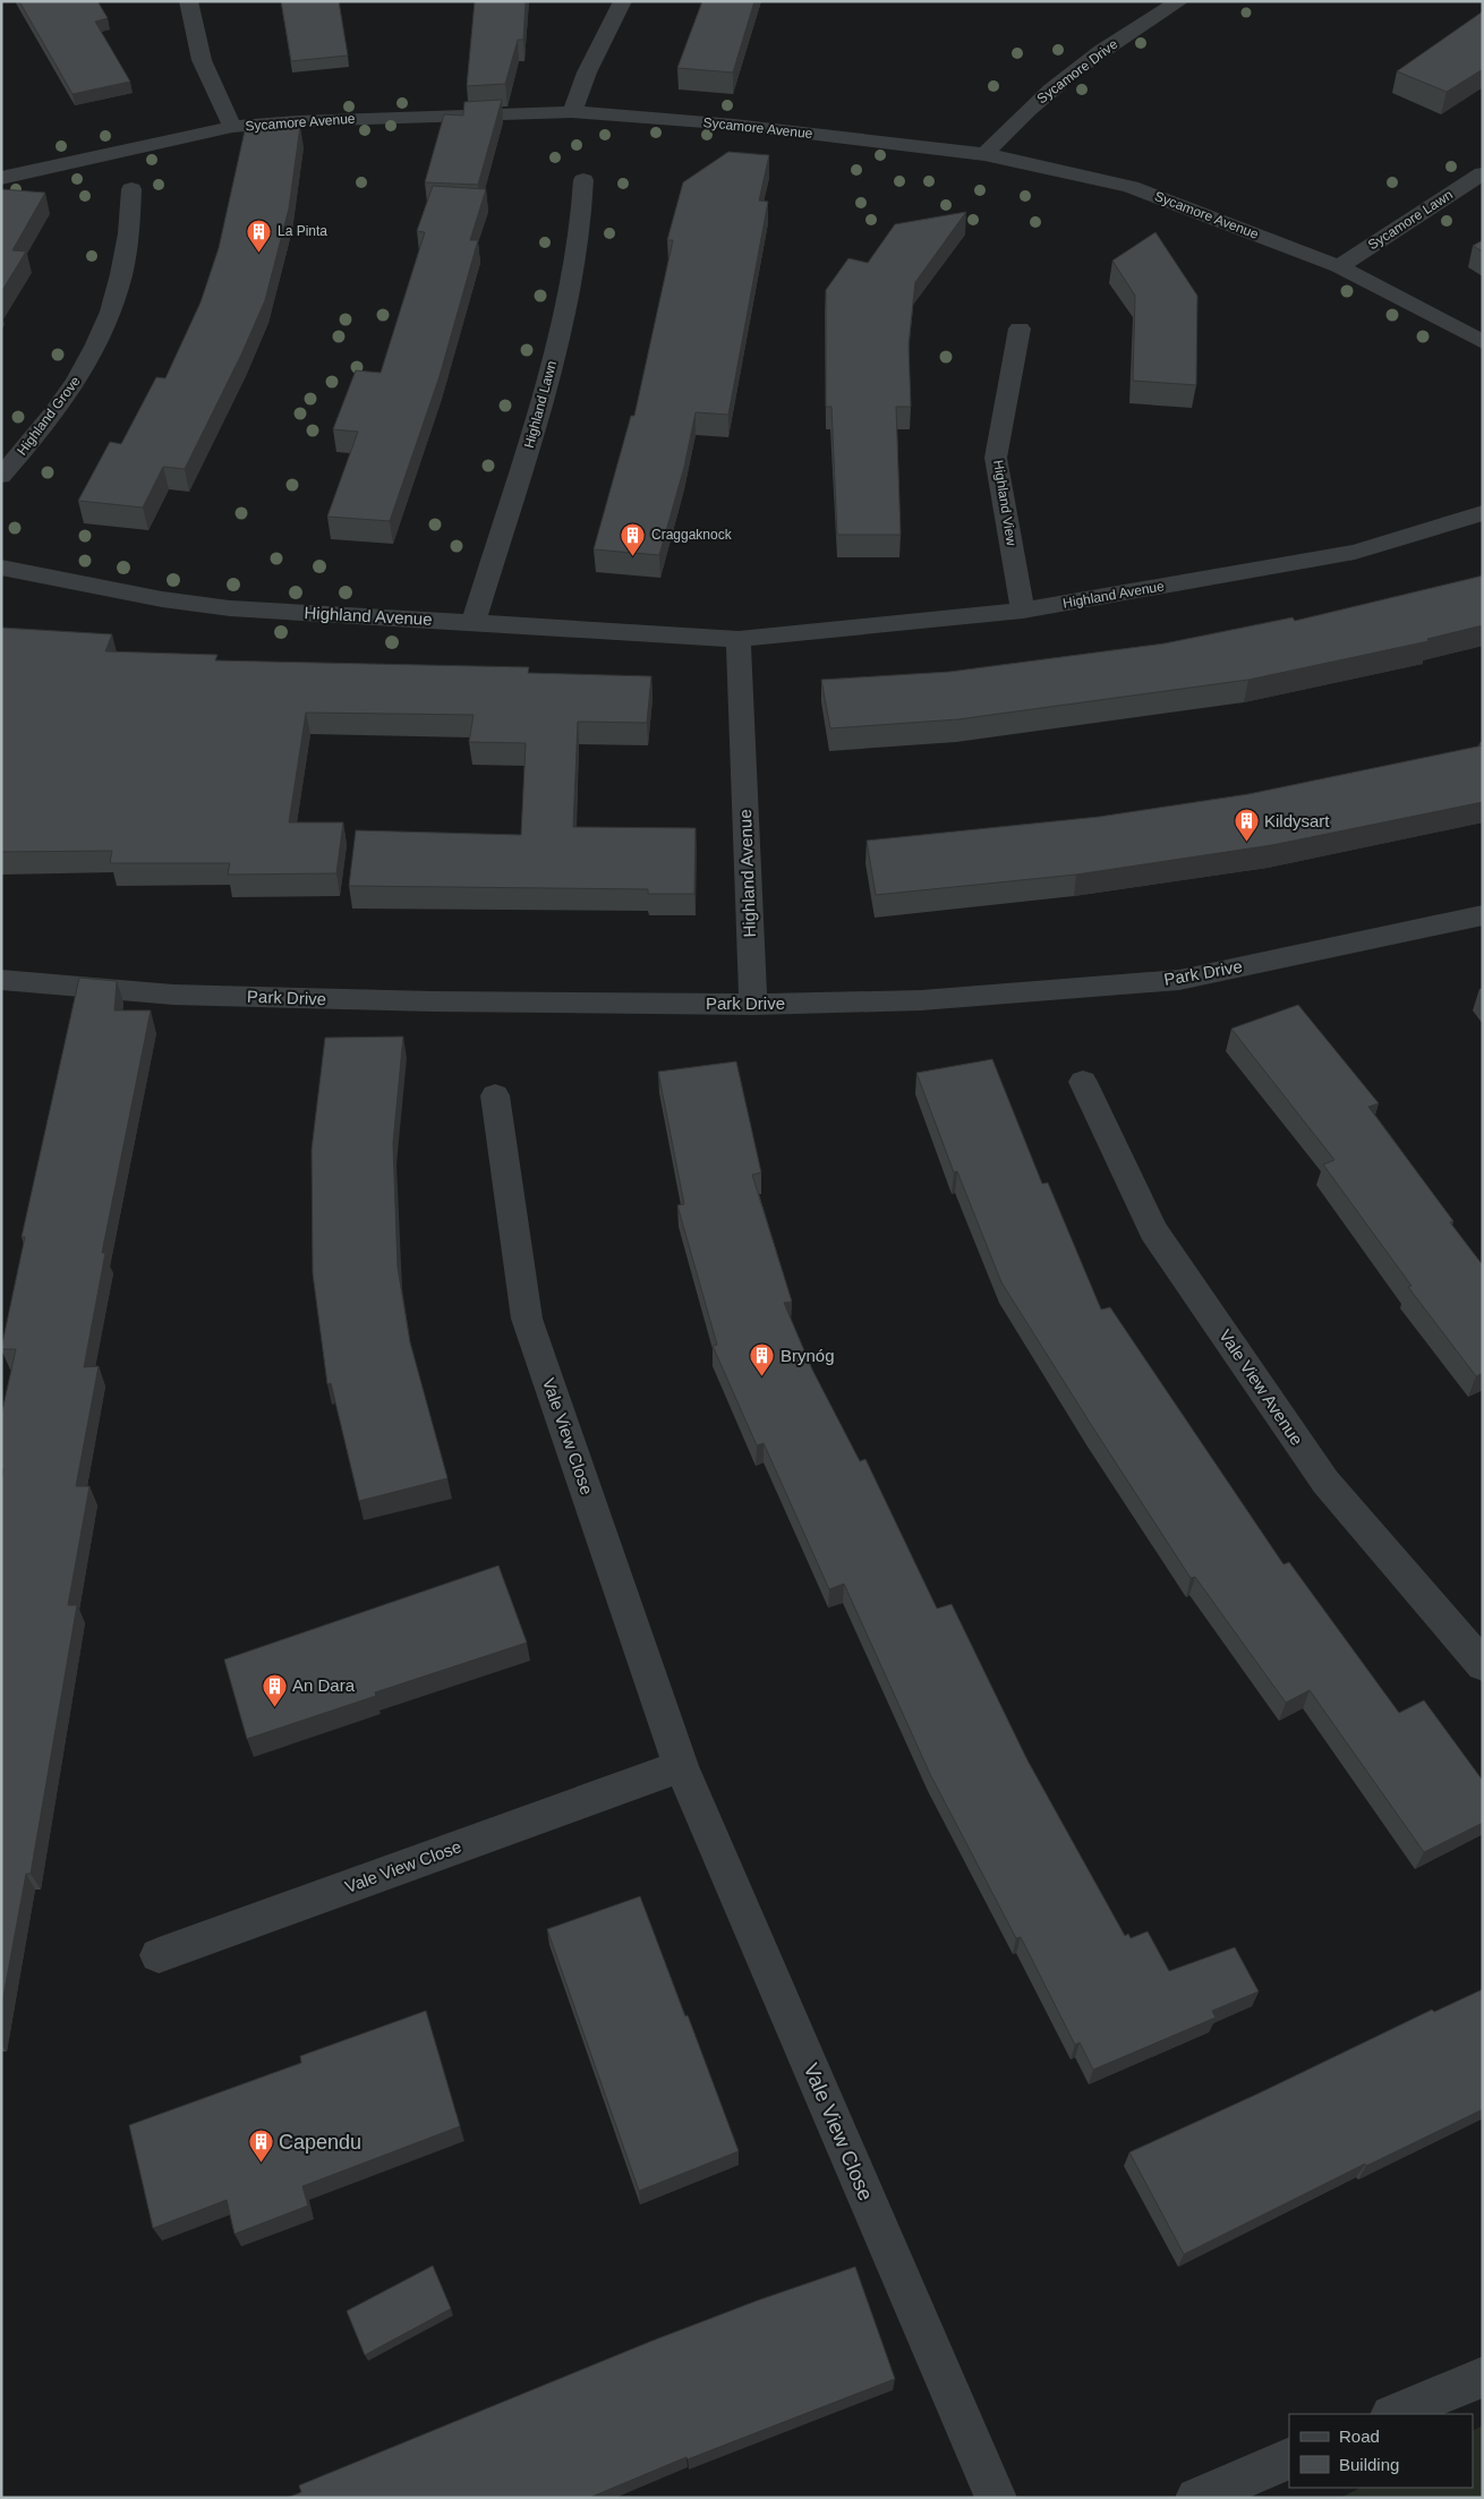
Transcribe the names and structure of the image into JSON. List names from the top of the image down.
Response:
{
  "streets": {
    "street": [
      "Sycamore Drive",
      "Sycamore Avenue",
      "Sycamore Lawn",
      "Highland Lawn",
      "Highland Grove",
      "Highland View",
      "Highland Avenue",
      "Park Drive",
      "Vale View Avenue",
      "Vale View Close"
    ]
  },
  "crossings": [
    ["Sycamore Drive", "Sycamore Avenue"],
    ["Sycamore Avenue", "Sycamore Lawn"],
    ["Highland Lawn", "Highland Avenue"],
    ["Highland View", "Highland Avenue"],
    ["Highland Avenue", "Park Drive"]
  ],
  "places": {
    "building": [
      "La Pinta",
      "Craggaknock",
      "Kildysart",
      "Brynóg",
      "An Dara",
      "Capendu"
    ]
  },
  "legend": ["Road", "Building"]
}
